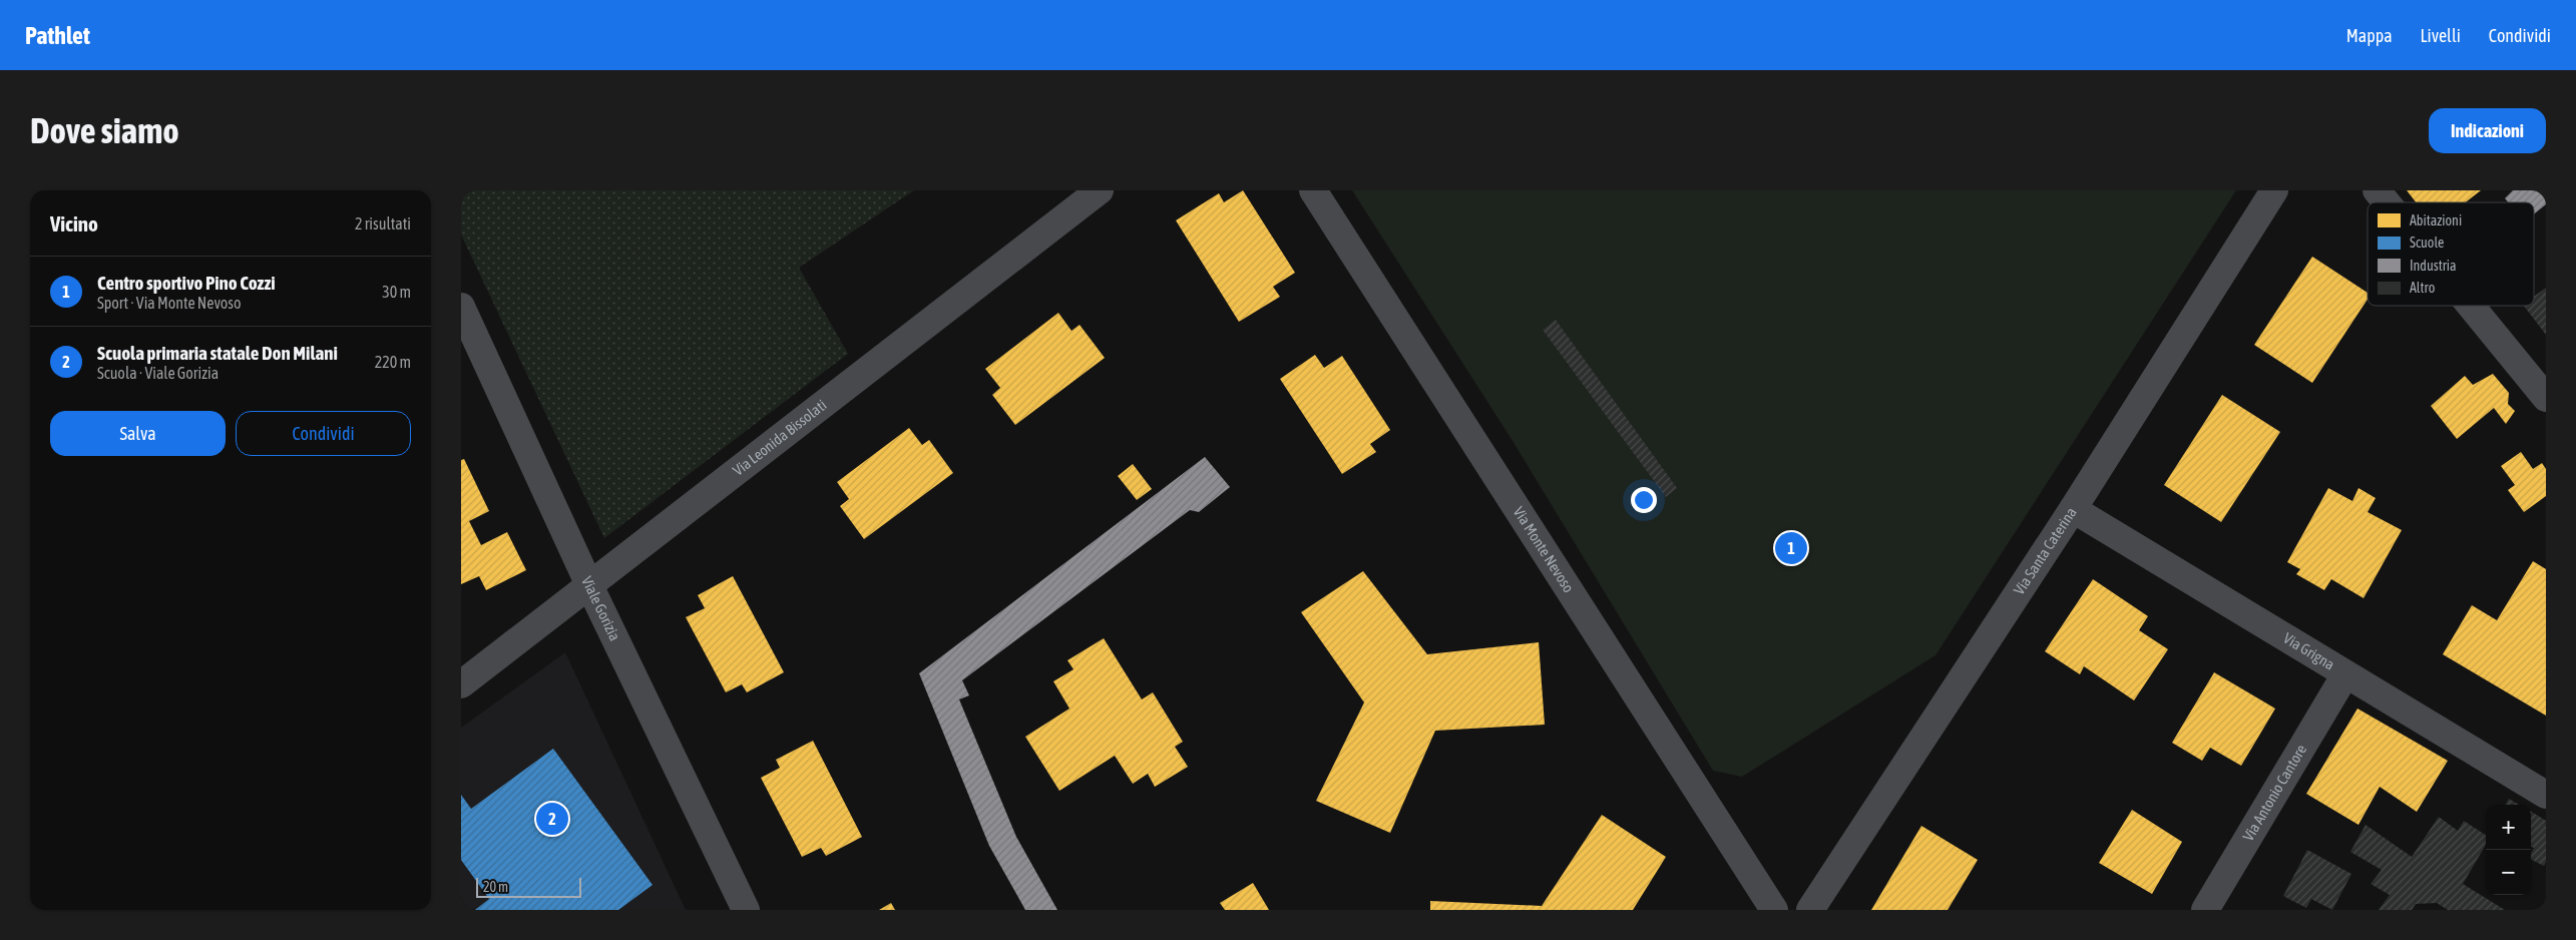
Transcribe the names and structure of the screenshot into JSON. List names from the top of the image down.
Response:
{
  "streets": {
    "street": [
      "Via Leonida Bissolati",
      "Via Monte Nevoso",
      "Via Santa Caterina",
      "Viale Gorizia",
      "Via Grigna",
      "Via Antonio Cantore"
    ]
  },
  "crossings": [
    ["Via Leonida Bissolati", "Viale Gorizia"],
    ["Via Santa Caterina", "Via Grigna"],
    ["Via Grigna", "Via Antonio Cantore"]
  ],
  "legend": [
    "Abitazioni",
    "Scuole",
    "Industria",
    "Altro"
  ],
  "scale_bar": "20 m",
  "page": {
    "header": "Pathlet",
    "nav": ["Mappa", "Livelli", "Condividi"],
    "buttons": [
      "Indicazioni",
      ["Salva", "Condividi"]
    ],
    "title": "Dove siamo",
    "heading": ["Vicino", "2 risultati"],
    "list": [
      {
        "mark": "1",
        "name": "Centro sportivo Pino Cozzi",
        "note": "Sport · Via Monte Nevoso",
        "value": "30 m"
      },
      {
        "mark": "2",
        "name": "Scuola primaria statale Don Milani",
        "note": "Scuola · Viale Gorizia",
        "value": "220 m"
      }
    ],
    "pins": ["1", "2"],
    "map_buttons": ["+", "−"],
    "scale": "20 m"
  }
}
